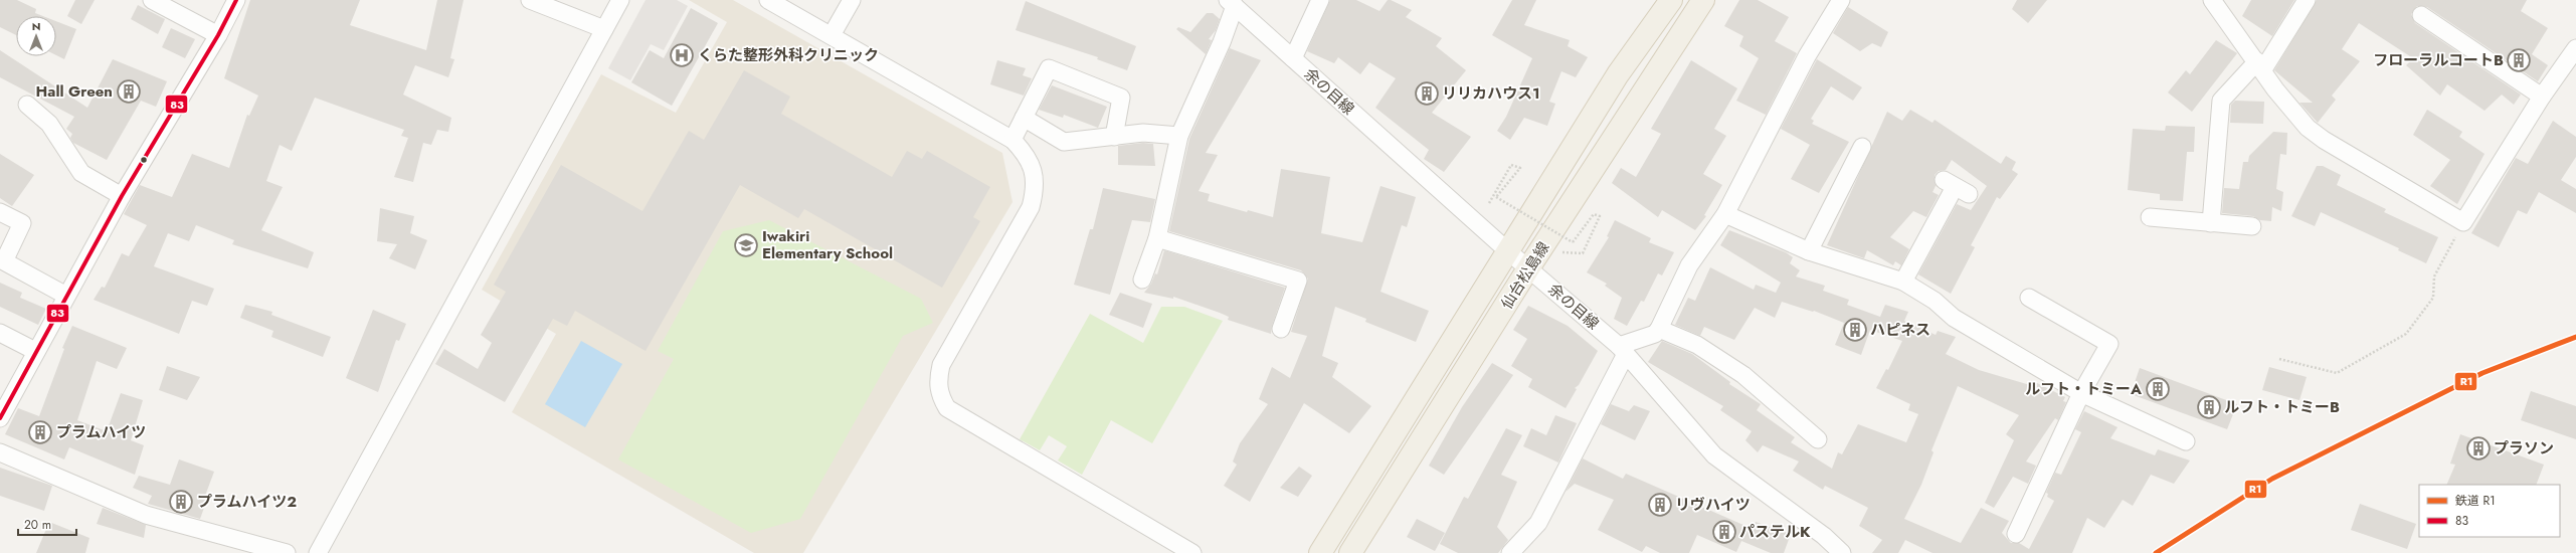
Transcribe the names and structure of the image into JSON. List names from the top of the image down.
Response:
{
  "streets": {
    "main road": ["仙台松島線"],
    "street": ["余の目線"]
  },
  "crossings": [
    ["余の目線", "仙台松島線"]
  ],
  "places": {
    "hospital": ["くらた整形外科クリニック"],
    "building": [
      "フローラルコートB",
      "Hall Green",
      "リリカハウス1",
      "ハピネス",
      "ルフト・トミーA",
      "ルフト・トミーB",
      "プラムハイツ",
      "プラソン",
      "プラムハイツ2",
      "リヴハイツ",
      "パステルK"
    ],
    "school or university": ["Iwakiri Elementary School"]
  },
  "lines": ["transit line 83", "rail line R1"],
  "legend": ["鉄道 R1", "83"],
  "scale_bar": "20 m",
  "north": "top"
}
